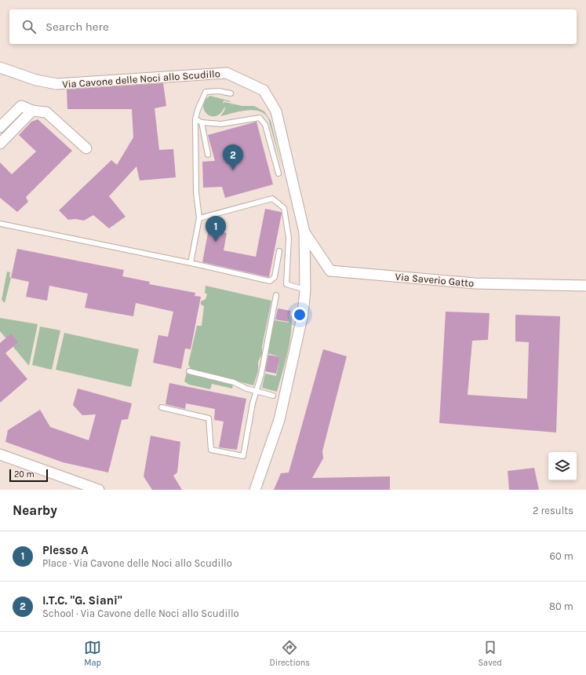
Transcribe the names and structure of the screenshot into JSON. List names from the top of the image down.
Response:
{
  "streets": {
    "street": ["Via Cavone delle Noci allo Scudillo", "Via Saverio Gatto"]
  },
  "crossings": [
    ["Via Cavone delle Noci allo Scudillo", "Via Saverio Gatto"]
  ],
  "scale_bar": "20 m",
  "page": {
    "search": "Search here",
    "pins": ["2", "1"],
    "scale": "20 m",
    "heading": ["Nearby", "2 results"],
    "list": [
      {
        "mark": "1",
        "name": "Plesso A",
        "note": "Place · Via Cavone delle Noci allo Scudillo",
        "value": "60 m"
      },
      {
        "mark": "2",
        "name": "I.T.C. \"G. Siani\"",
        "note": "School · Via Cavone delle Noci allo Scudillo",
        "value": "80 m"
      }
    ],
    "nav": ["Map", "Directions", "Saved"]
  }
}
